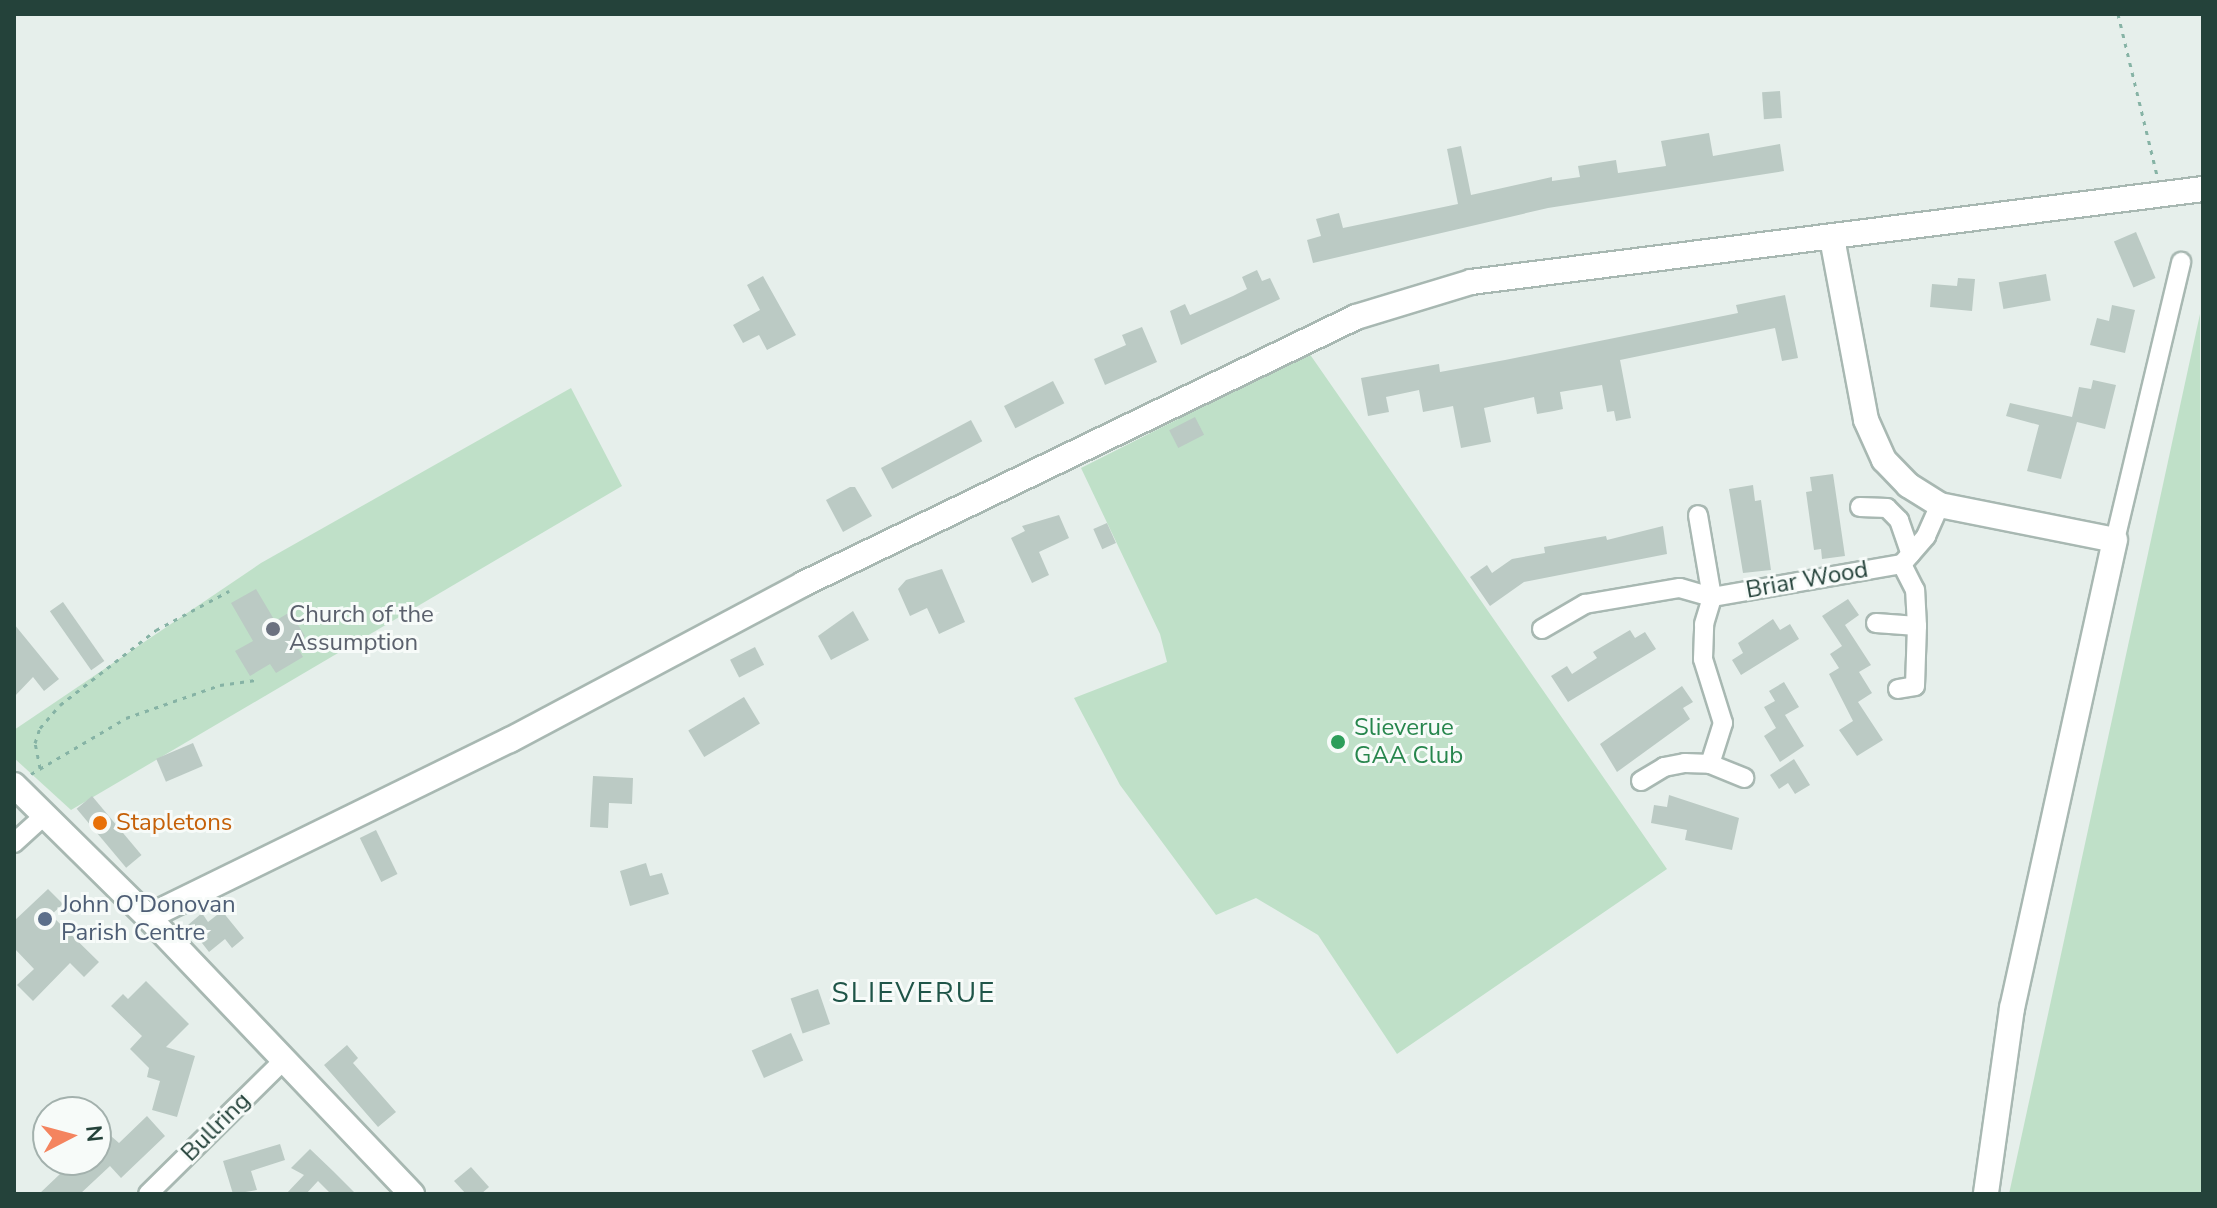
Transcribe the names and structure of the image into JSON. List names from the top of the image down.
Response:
{
  "streets": {
    "street": ["Briar Wood", "Bullring"]
  },
  "districts": ["SLIEVERUE"],
  "places": [
    "Church of the Assumption",
    "Slieverue GAA Club",
    "Stapletons",
    "John O'Donovan Parish Centre"
  ],
  "north": "right"
}
